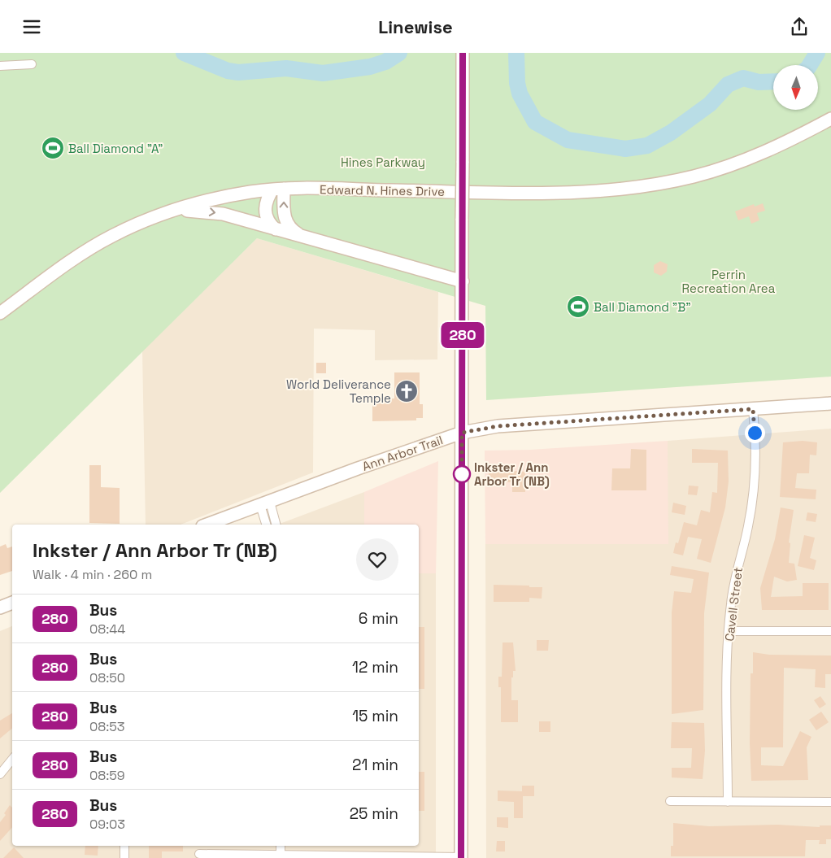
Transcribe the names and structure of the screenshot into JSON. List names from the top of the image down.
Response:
{
  "streets": {
    "street": ["Edward N. Hines Drive", "Ann Arbor Trail", "Cavell Street"]
  },
  "crossings": [
    ["Ann Arbor Trail", "Cavell Street"]
  ],
  "parks": ["Hines Parkway", "Perrin Recreation Area"],
  "places": {
    "sports": ["Ball Diamond \"A\"", "Ball Diamond \"B\""],
    "church": ["World Deliverance Temple"],
    "other": ["Inkster / Ann Arbor Tr (NB)"]
  },
  "lines": ["bus line 280"],
  "north": "bottom",
  "page": {
    "header": "Linewise",
    "on_map": "280",
    "heading": ["Inkster / Ann Arbor Tr (NB)", "Walk · 4 min · 260 m"],
    "list": [
      {
        "mark": "280",
        "name": "Bus",
        "note": "08:44",
        "value": "6 min"
      },
      {
        "mark": "280",
        "name": "Bus",
        "note": "08:50",
        "value": "12 min"
      },
      {
        "mark": "280",
        "name": "Bus",
        "note": "08:53",
        "value": "15 min"
      },
      {
        "mark": "280",
        "name": "Bus",
        "note": "08:59",
        "value": "21 min"
      },
      {
        "mark": "280",
        "name": "Bus",
        "note": "09:03",
        "value": "25 min"
      }
    ]
  }
}
